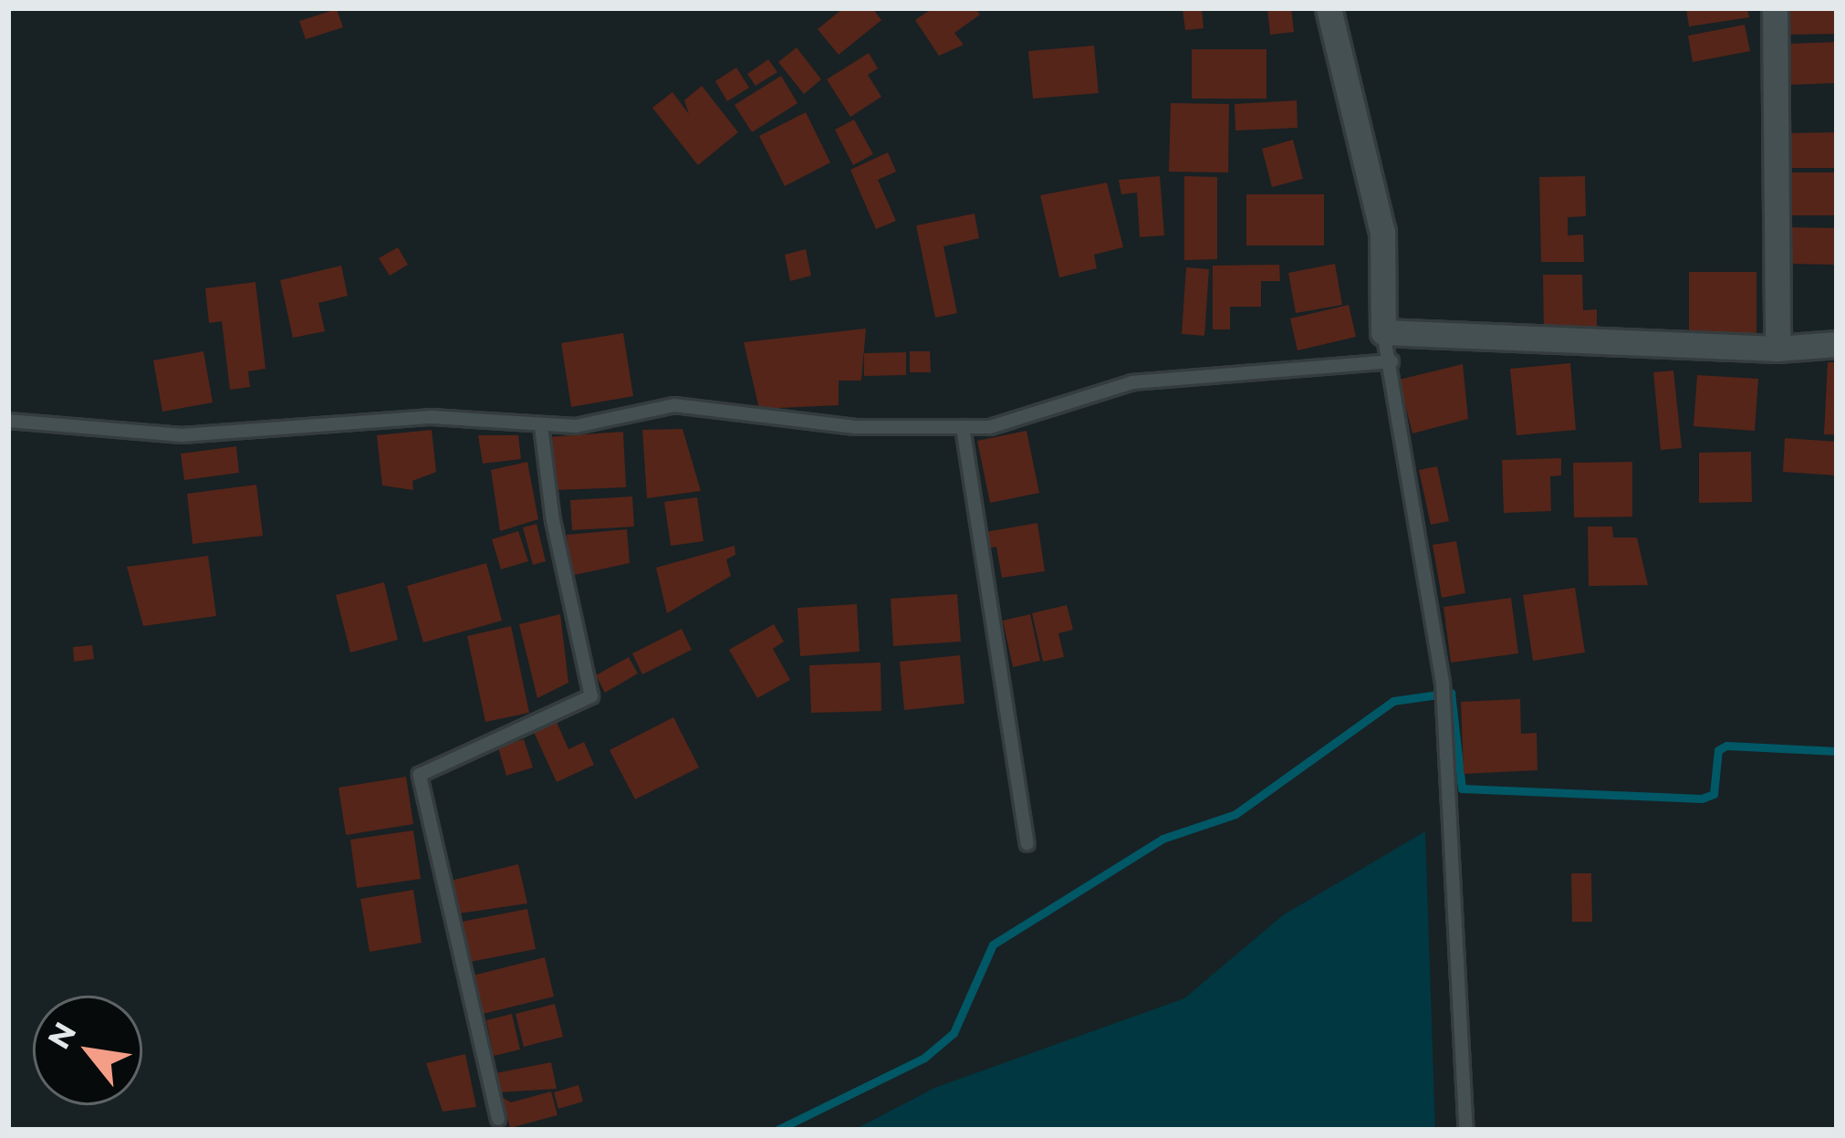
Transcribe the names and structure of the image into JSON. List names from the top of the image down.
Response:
{
  "north": "top left"
}
